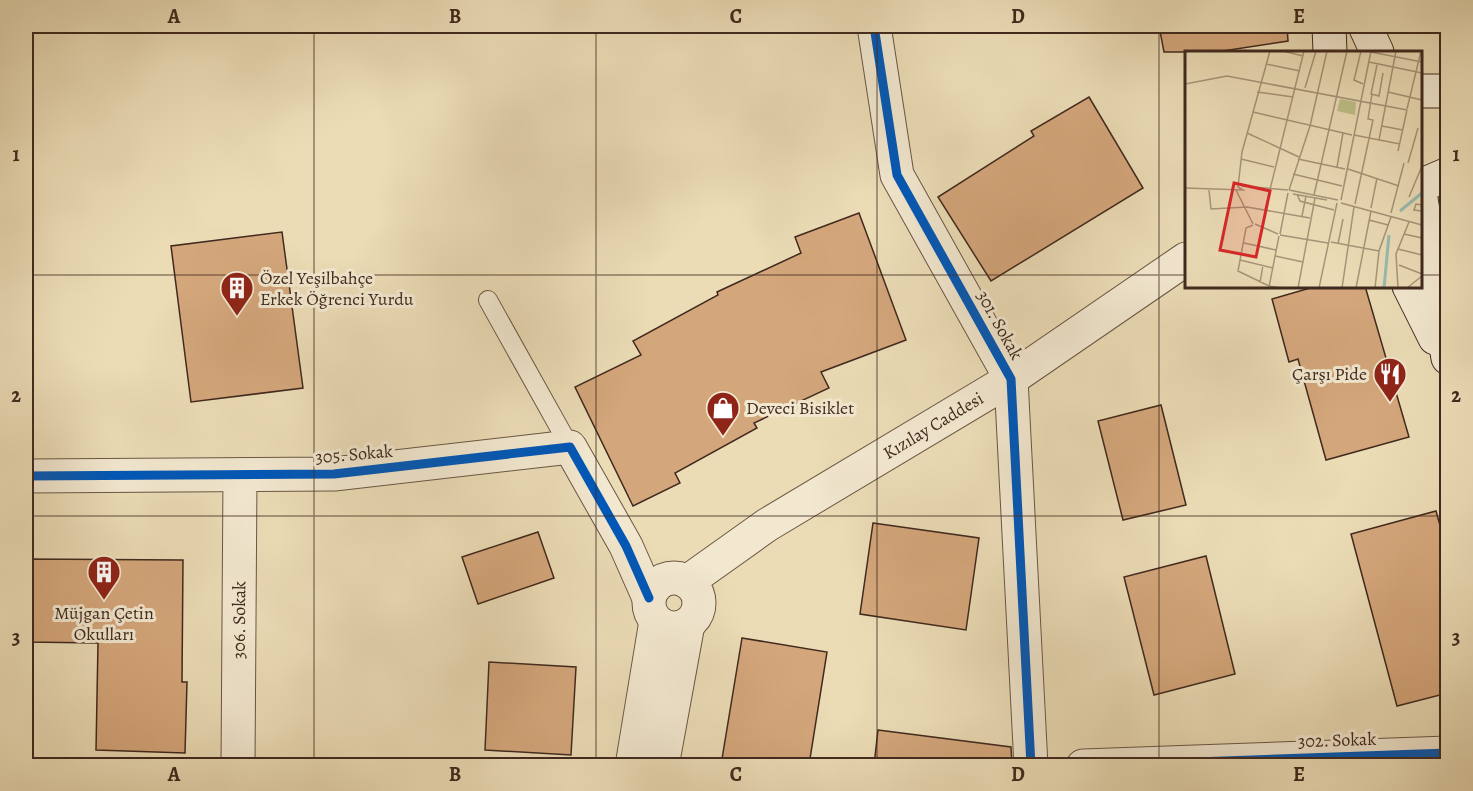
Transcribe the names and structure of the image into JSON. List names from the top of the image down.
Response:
{
  "streets": {
    "street": [
      "301. Sokak",
      "Kızılay Caddesi",
      "305. Sokak",
      "306. Sokak",
      "302. Sokak"
    ]
  },
  "crossings": [
    ["301. Sokak", "Kızılay Caddesi"],
    ["305. Sokak", "306. Sokak"]
  ],
  "places": {
    "building": ["Özel Yeşilbahçe Erkek Öğrenci Yurdu", "Müjgan Çetin Okulları"],
    "restaurant": ["Çarşı Pide"],
    "shop": ["Deveci Bisiklet"]
  },
  "grid": {
    "columns": [
      "A",
      "B",
      "C",
      "D",
      "E"
    ],
    "rows": ["1", "2", "3"]
  }
}
